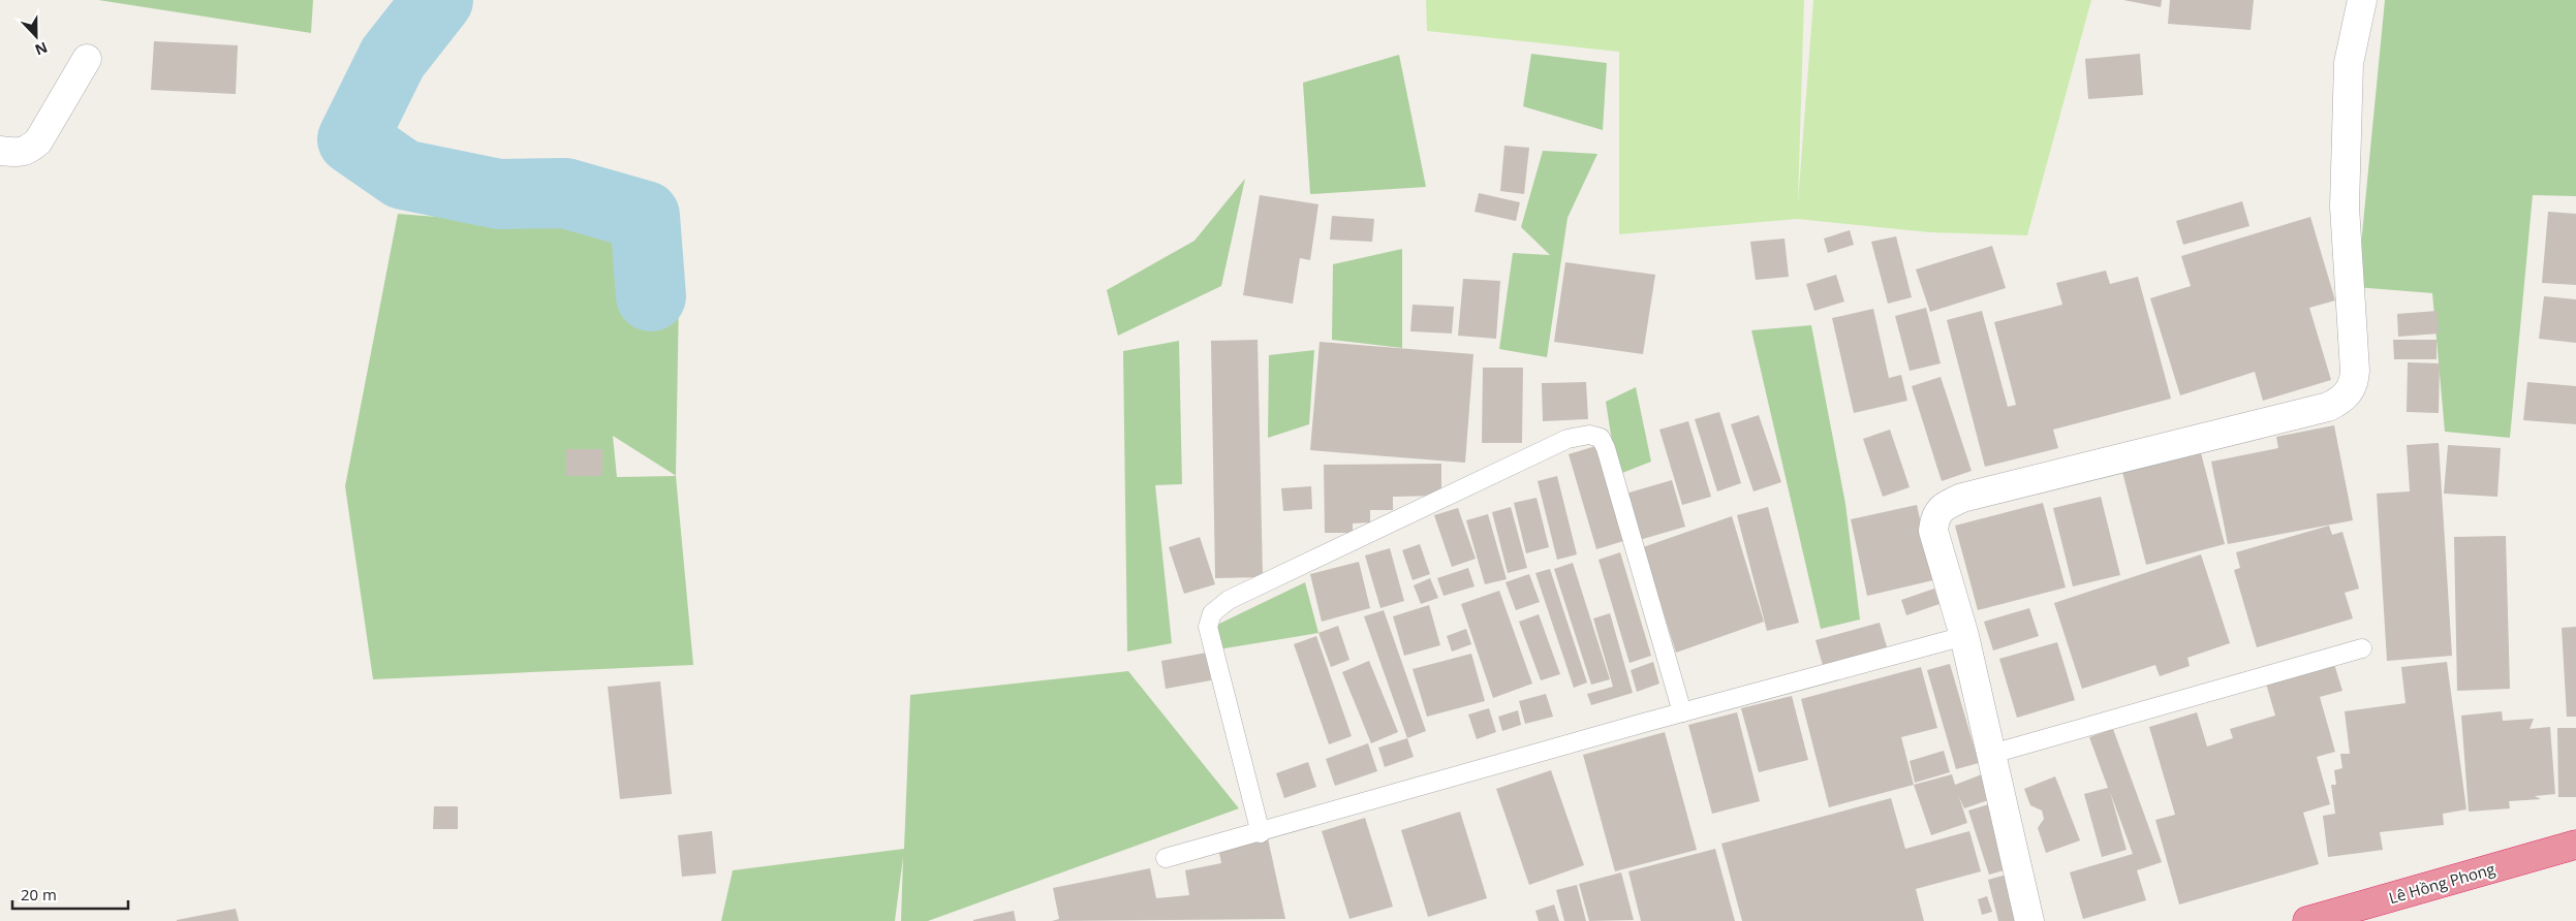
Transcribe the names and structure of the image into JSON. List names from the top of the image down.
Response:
{
  "streets": {
    "highway": ["Lê Hồng Phong"]
  },
  "scale_bar": "20 m",
  "north": "bottom"
}
